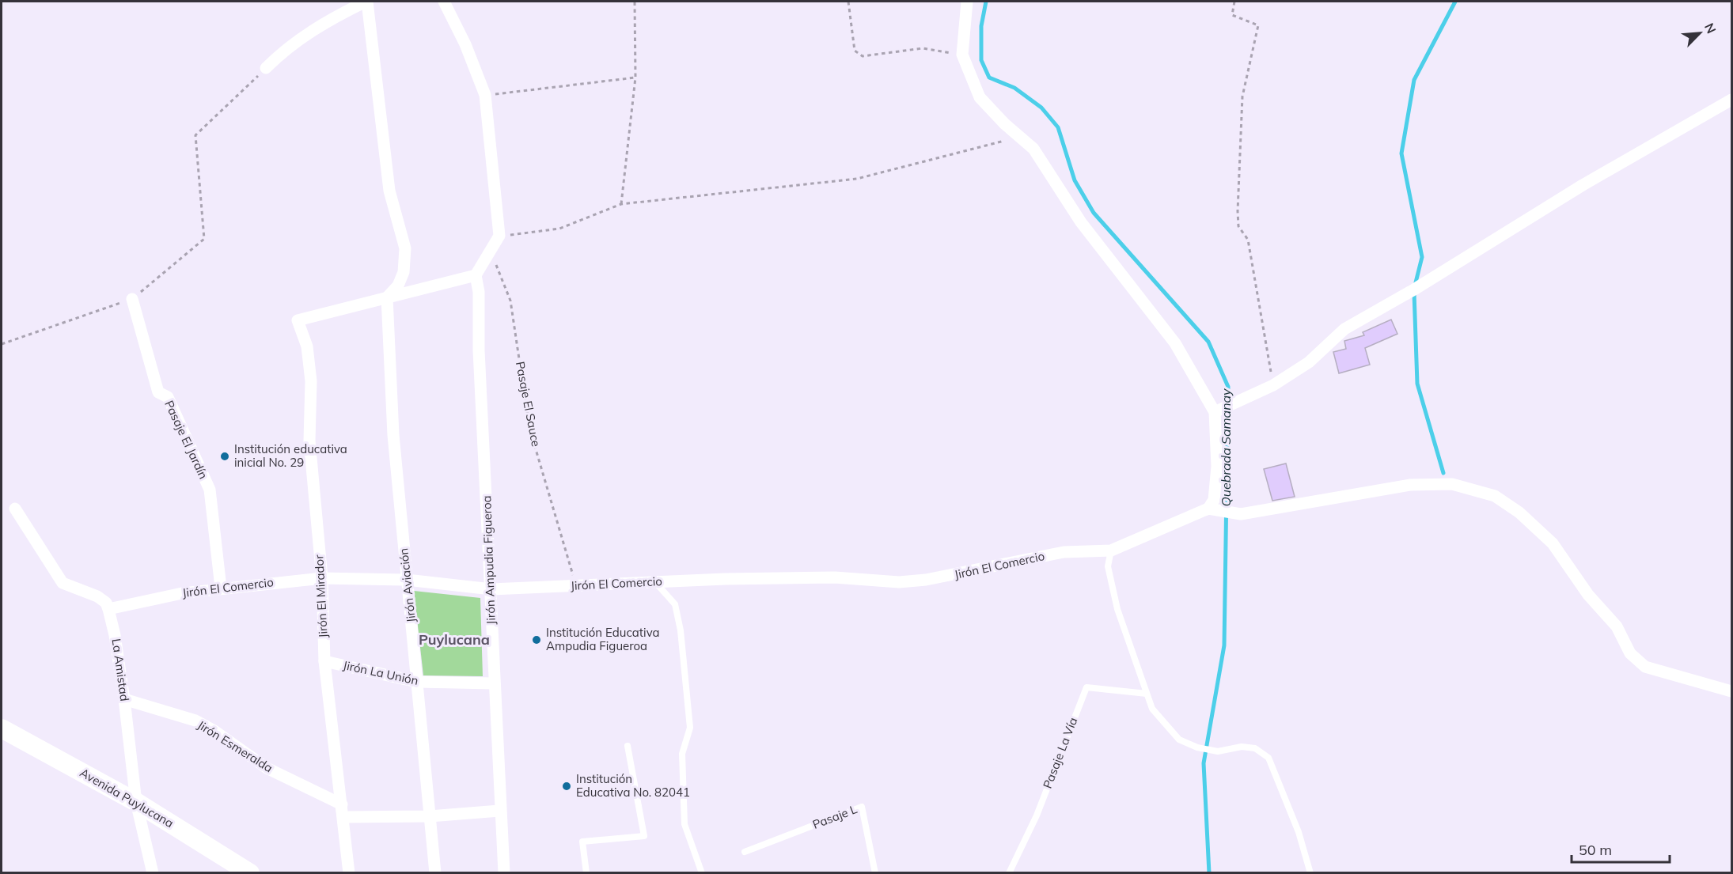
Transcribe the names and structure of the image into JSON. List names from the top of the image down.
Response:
{
  "streets": {
    "main road": ["Avenida Puylucana"],
    "street": [
      "Pasaje El Jardín",
      "Jirón Ampudia Figueroa",
      "Jirón El Comercio",
      "Jirón Aviación",
      "Jirón El Mirador",
      "La Amistad",
      "Jirón La Unión",
      "Jirón Esmeralda"
    ],
    "lane": ["Pasaje La Vía", "Pasaje L"],
    "path": ["Pasaje El Sauce"]
  },
  "crossings": [
    ["Pasaje El Sauce", "Jirón El Comercio"],
    ["Pasaje El Jardín", "Jirón El Comercio"],
    ["Jirón Ampudia Figueroa", "Jirón El Comercio"],
    ["Jirón Ampudia Figueroa", "Jirón La Unión"],
    ["Jirón El Comercio", "Jirón Aviación"],
    ["Jirón El Comercio", "Jirón El Mirador"],
    ["Jirón El Comercio", "La Amistad"],
    ["Jirón Aviación", "Jirón El Mirador"],
    ["Jirón Aviación", "Jirón La Unión"],
    ["Jirón El Mirador", "Jirón La Unión"],
    ["Jirón El Mirador", "Jirón Esmeralda"],
    ["La Amistad", "Jirón Esmeralda"],
    ["La Amistad", "Avenida Puylucana"]
  ],
  "districts": ["Puylucana"],
  "water": ["Quebrada Samanay"],
  "places": ["Institución educativa inicial No. 29", "Institución Educativa Ampudia Figueroa", "Institución Educativa No. 82041"],
  "scale_bar": "50 m",
  "north": "top right"
}
